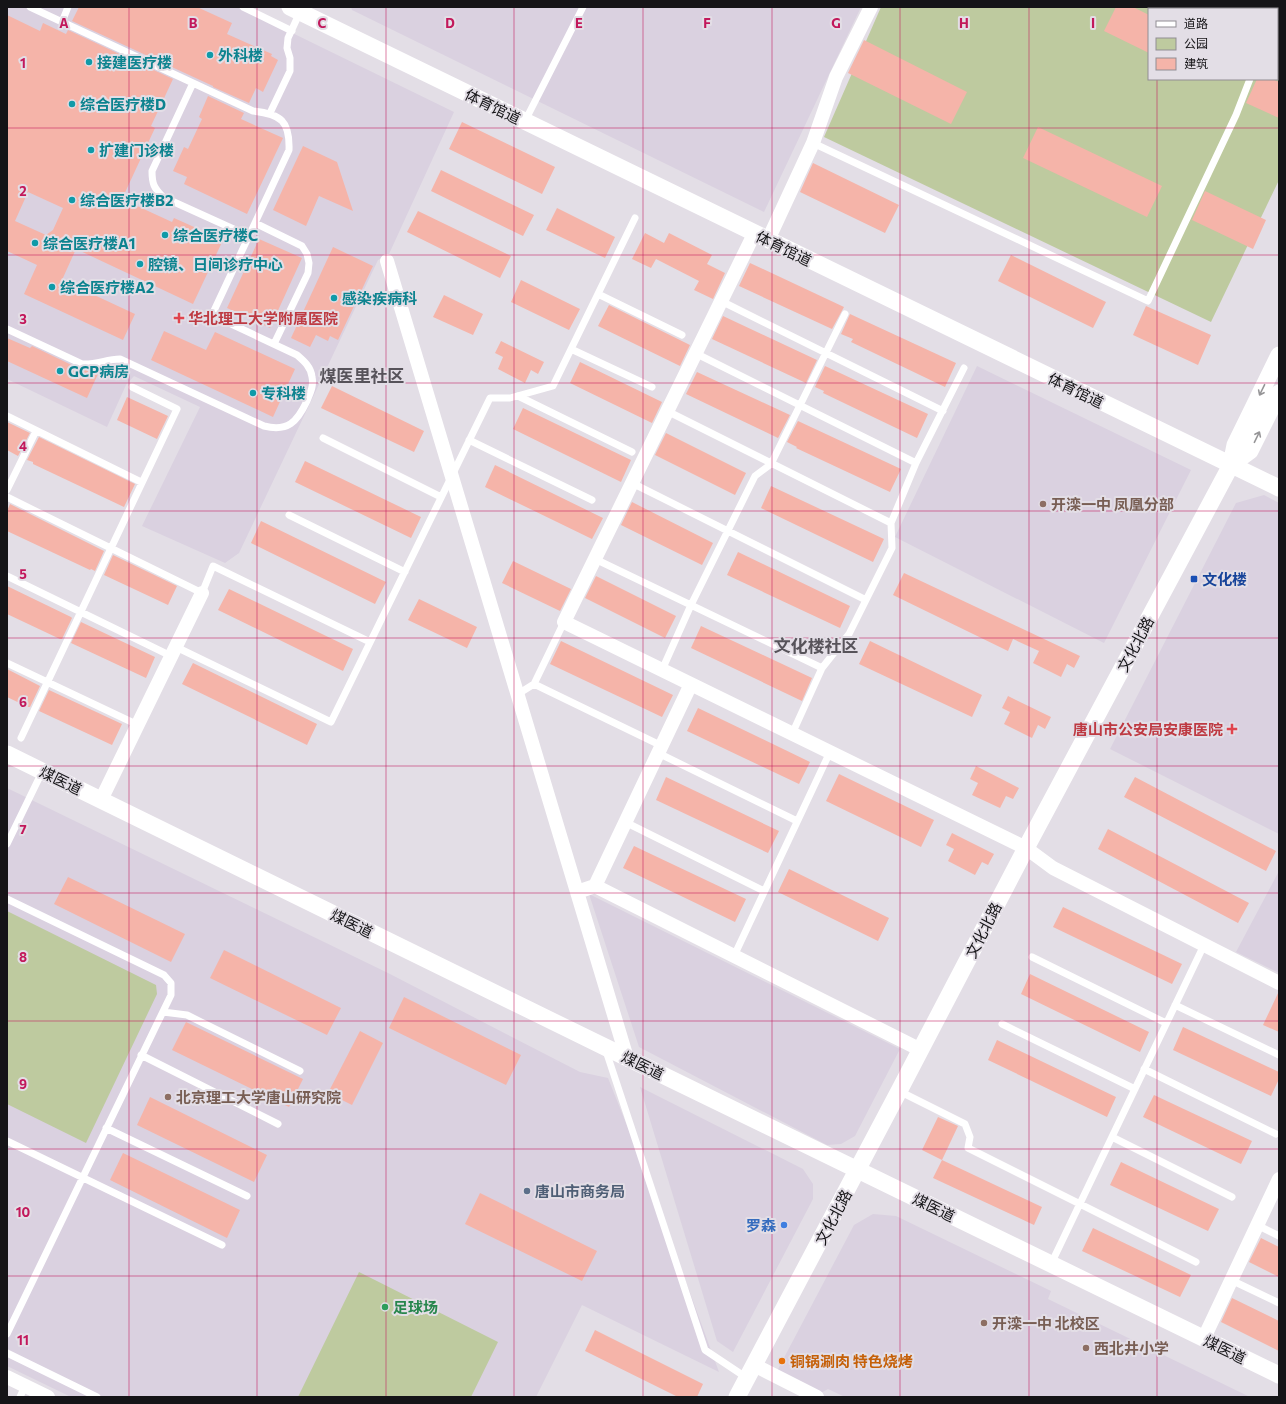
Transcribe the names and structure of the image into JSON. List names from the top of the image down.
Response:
{
  "streets": {
    "street": ["体育馆道", "文化北路", "煤医道"]
  },
  "crossings": [
    ["体育馆道", "文化北路"],
    ["文化北路", "煤医道"]
  ],
  "districts": ["煤医里社区", "文化楼社区"],
  "places": {
    "other": [
      "外科楼",
      "接建医疗楼",
      "综合医疗楼D",
      "扩建门诊楼",
      "综合医疗楼B2",
      "综合医疗楼C",
      "综合医疗楼A1",
      "腔镜、日间诊疗中心",
      "综合医疗楼A2",
      "感染疾病科",
      "GCP病房",
      "专科楼",
      "开滦一中 凤凰分部",
      "北京理工大学唐山研究院",
      "唐山市商务局",
      "罗森",
      "足球场",
      "开滦一中 北校区",
      "西北井小学",
      "铜锅涮肉 特色烧烤"
    ],
    "health": ["华北理工大学附属医院", "唐山市公安局安康医院"],
    "transit": ["文化楼"]
  },
  "legend": ["道路", "公园", "建筑"],
  "grid": {
    "columns": [
      "A",
      "B",
      "C",
      "D",
      "E",
      "F",
      "G",
      "H",
      "I"
    ],
    "rows": [
      "1",
      "2",
      "3",
      "4",
      "5",
      "6",
      "7",
      "8",
      "9",
      "10",
      "11"
    ]
  }
}
